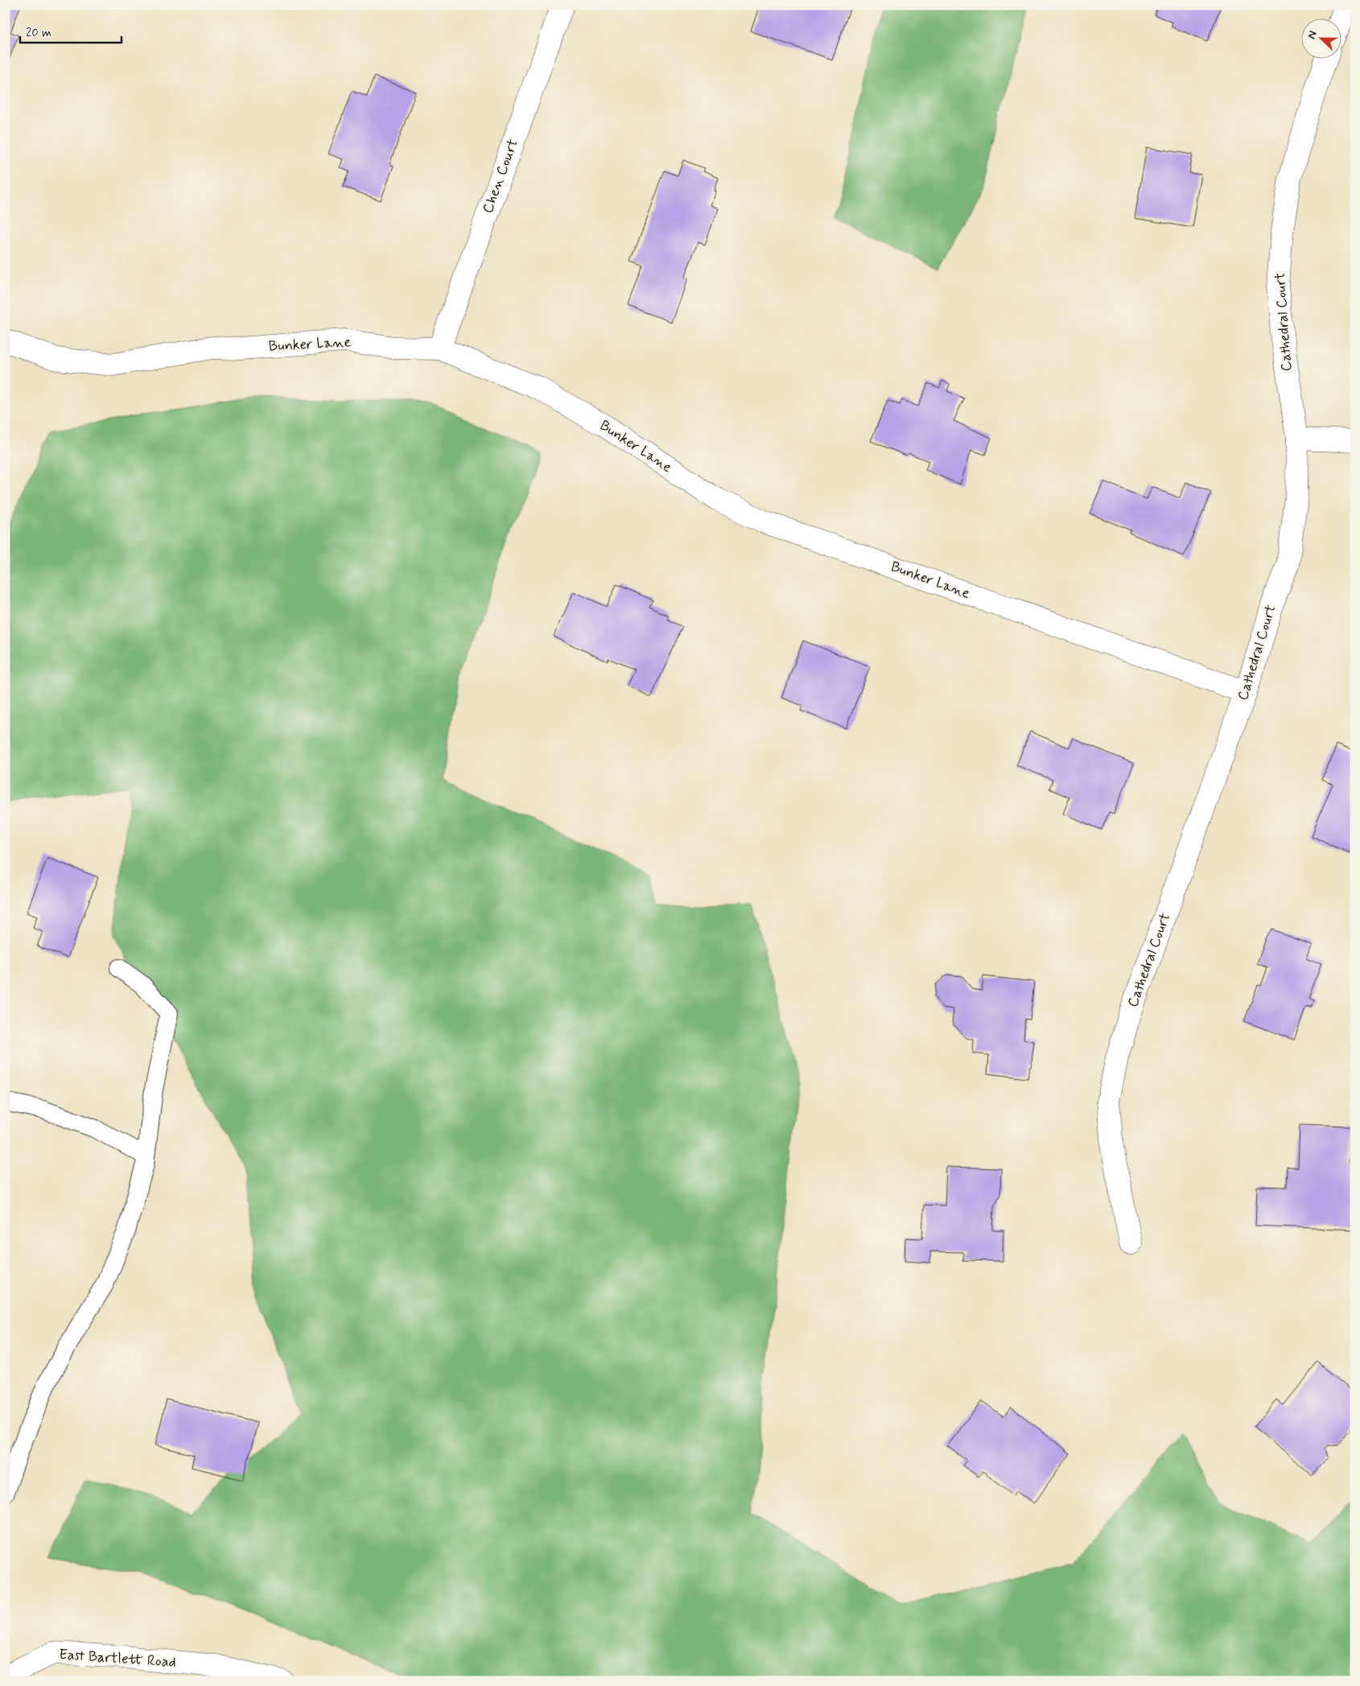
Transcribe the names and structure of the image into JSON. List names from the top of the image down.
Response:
{
  "streets": {
    "street": [
      "Chen Court",
      "Cathedral Court",
      "Bunker Lane",
      "East Bartlett Road"
    ]
  },
  "crossings": [
    ["Chen Court", "Bunker Lane"],
    ["Cathedral Court", "Bunker Lane"]
  ],
  "scale_bar": "20 m",
  "north": "left"
}
